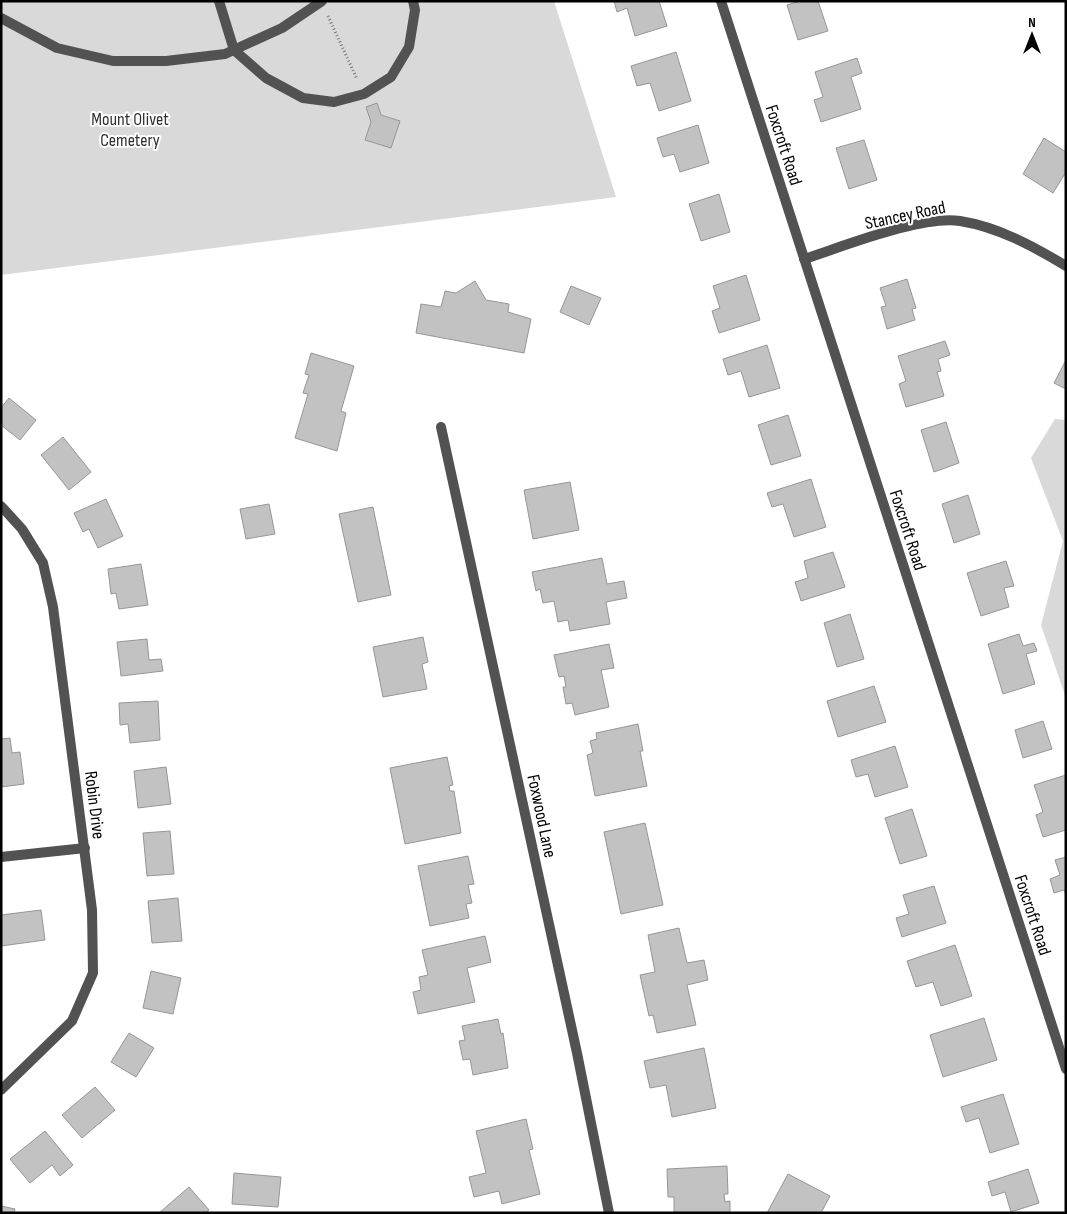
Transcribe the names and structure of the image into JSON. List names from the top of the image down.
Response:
{
  "streets": {
    "street": [
      "Foxcroft Road",
      "Stancey Road",
      "Robin Drive",
      "Foxwood Lane"
    ]
  },
  "crossings": [
    ["Foxcroft Road", "Stancey Road"]
  ],
  "parks": ["Mount Olivet Cemetery"],
  "north": "top"
}
